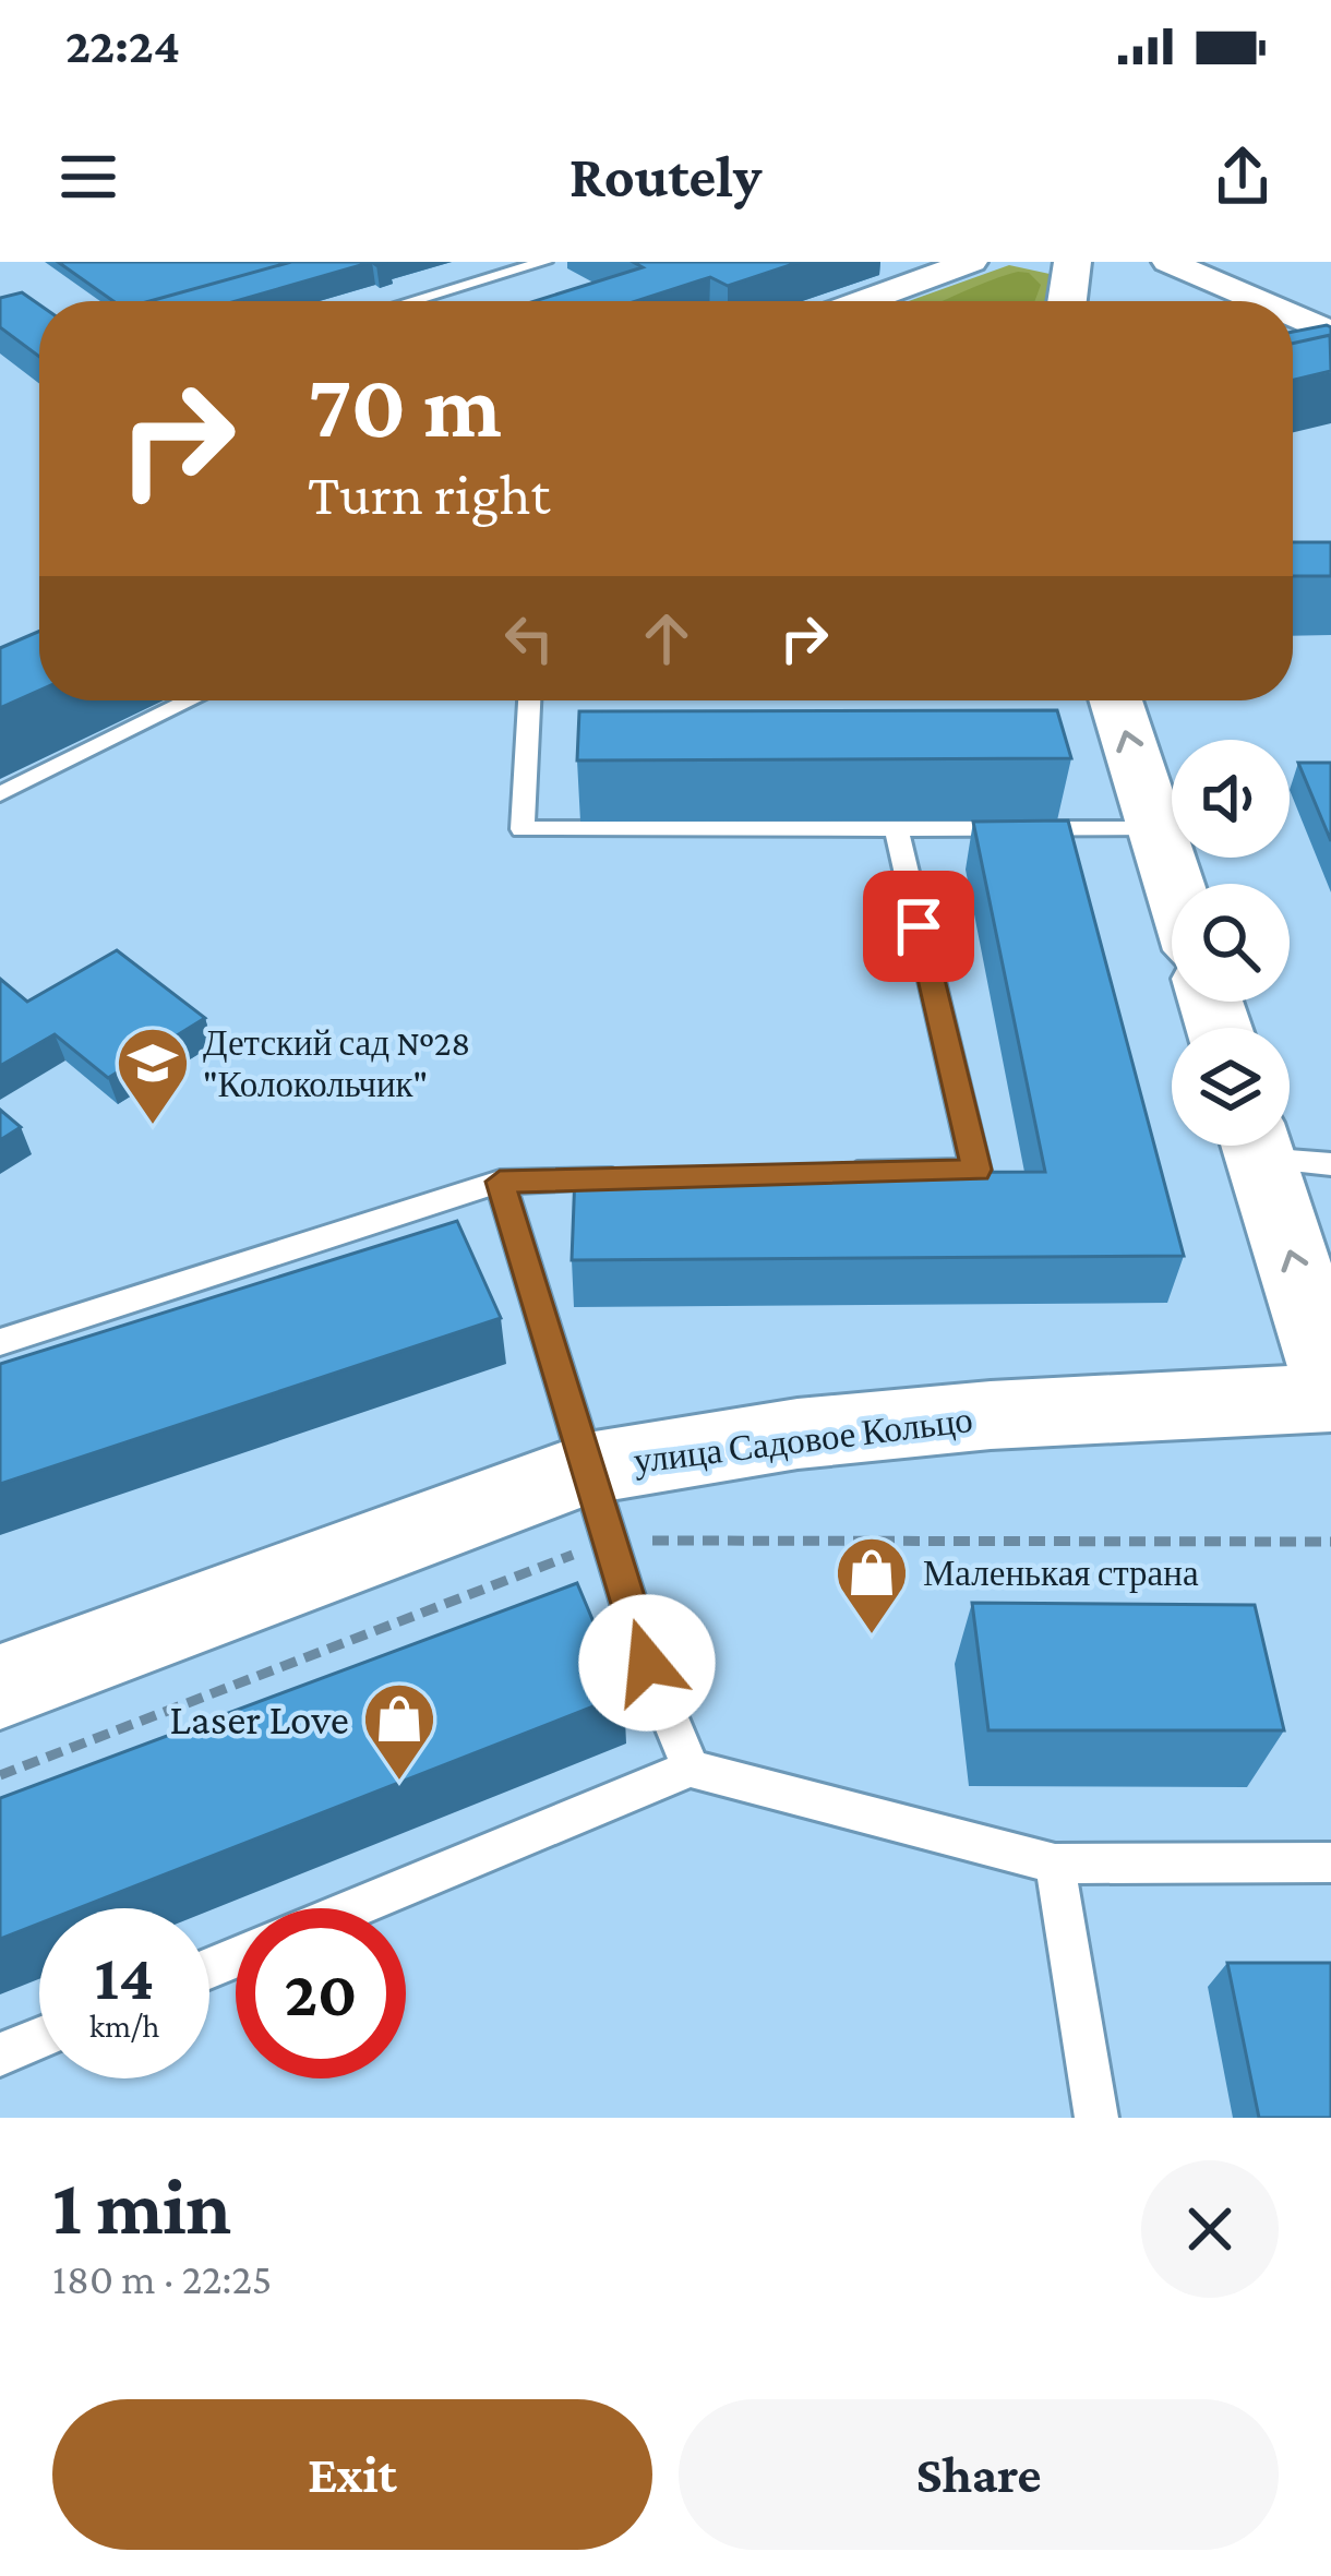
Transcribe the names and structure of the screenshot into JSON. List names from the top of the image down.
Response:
{
  "streets": {
    "street": ["улица Садовое Кольцо"]
  },
  "places": {
    "school or university": ["Детский сад №28 \"Колокольчик\""],
    "shop": ["Маленькая страна", "Laser Love"]
  },
  "page": {
    "status": "22:24",
    "header": "Routely",
    "turn": ["70 m", "Turn right"],
    "speed": "14 km/h",
    "limit": "20",
    "heading": ["1 min", "180 m · 22:25"],
    "buttons": ["Exit", "Share"]
  }
}
